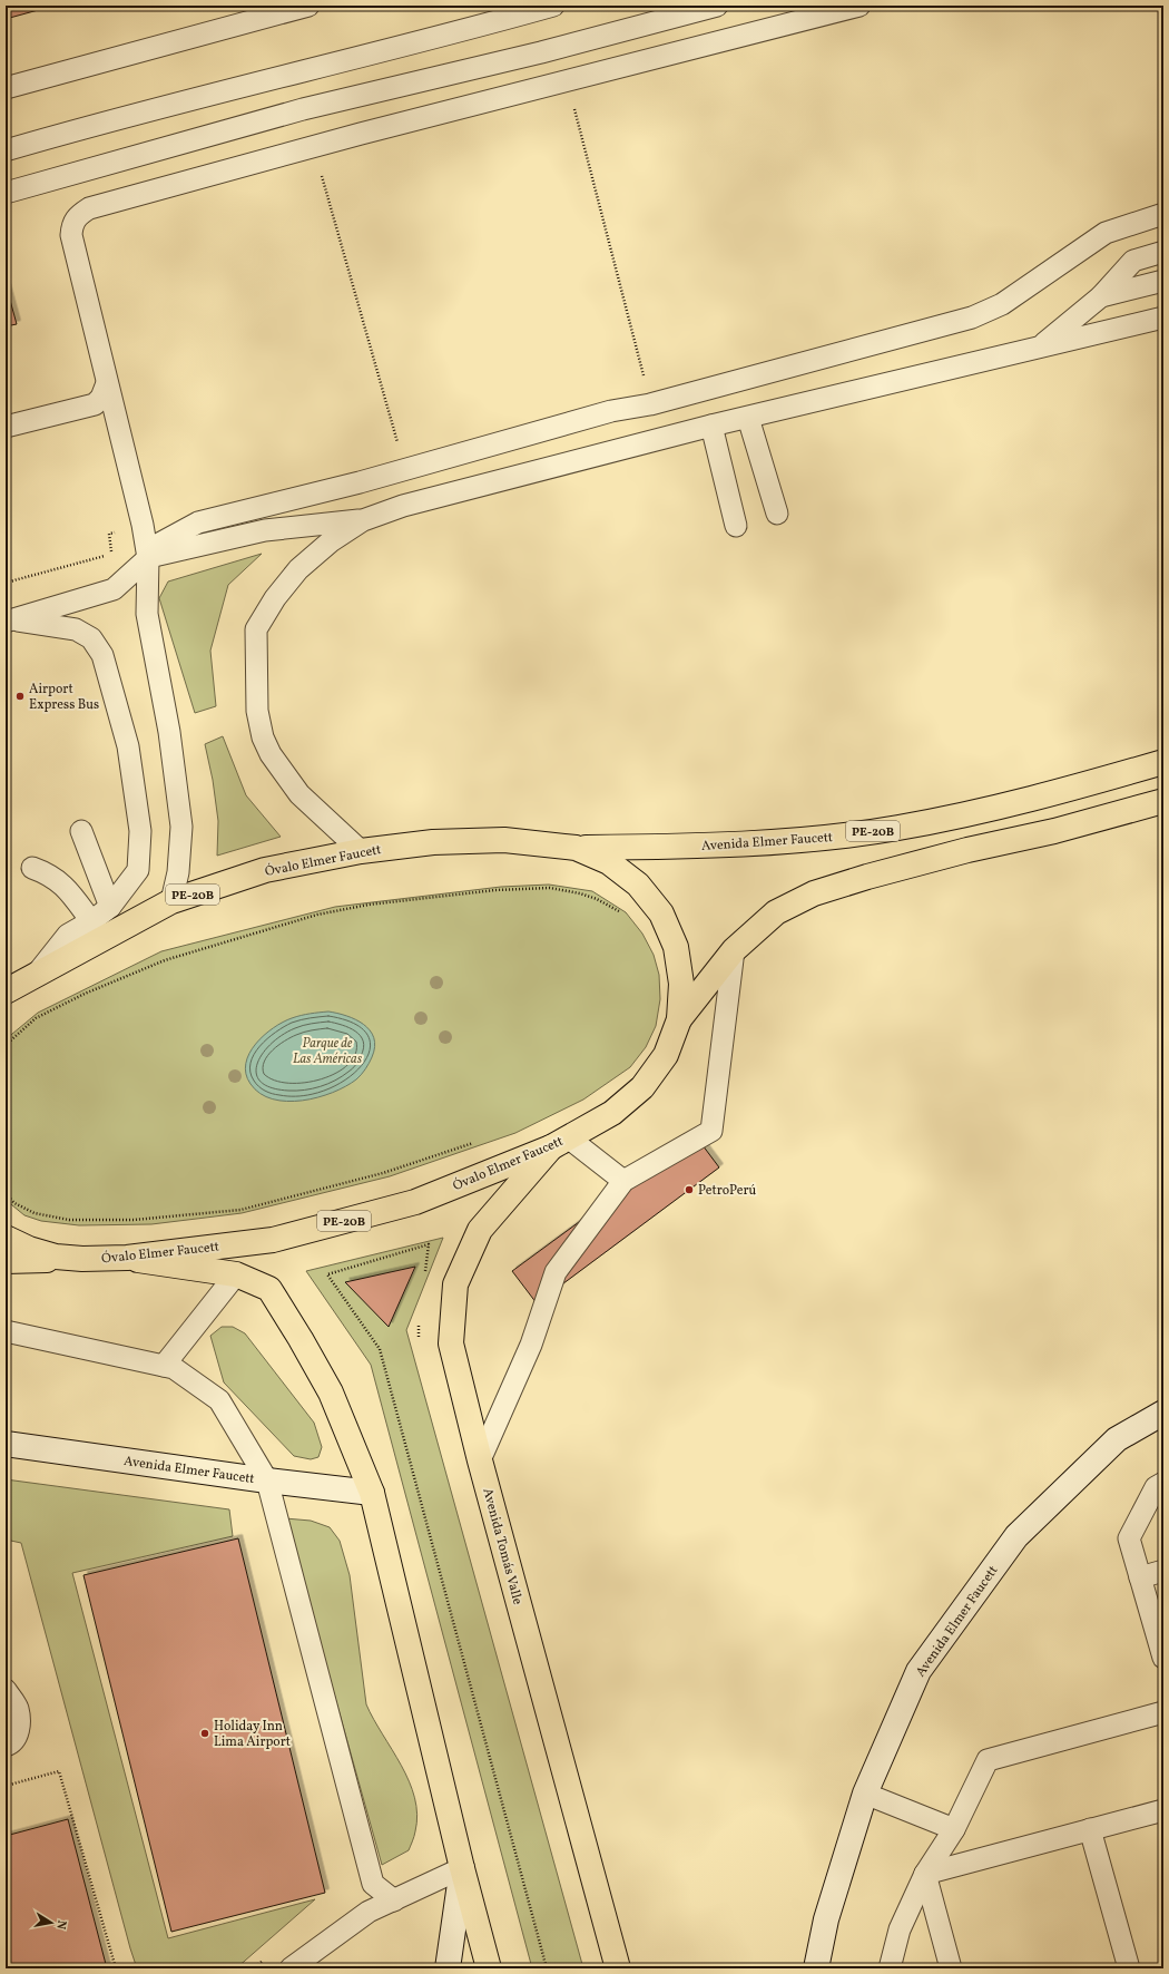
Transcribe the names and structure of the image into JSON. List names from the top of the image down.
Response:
{
  "streets": {
    "main road": [
      "PE-20B",
      "Avenida Elmer Faucett",
      "Óvalo Elmer Faucett",
      "Avenida Tomás Valle"
    ]
  },
  "crossings": [
    ["PE-20B", "Óvalo Elmer Faucett"],
    ["Avenida Elmer Faucett", "Óvalo Elmer Faucett"],
    ["Óvalo Elmer Faucett", "Avenida Tomás Valle"]
  ],
  "parks": ["Parque de Las Américas"],
  "places": ["Airport Express Bus", "PetroPerú", "Holiday Inn Lima Airport"],
  "north": "right"
}
